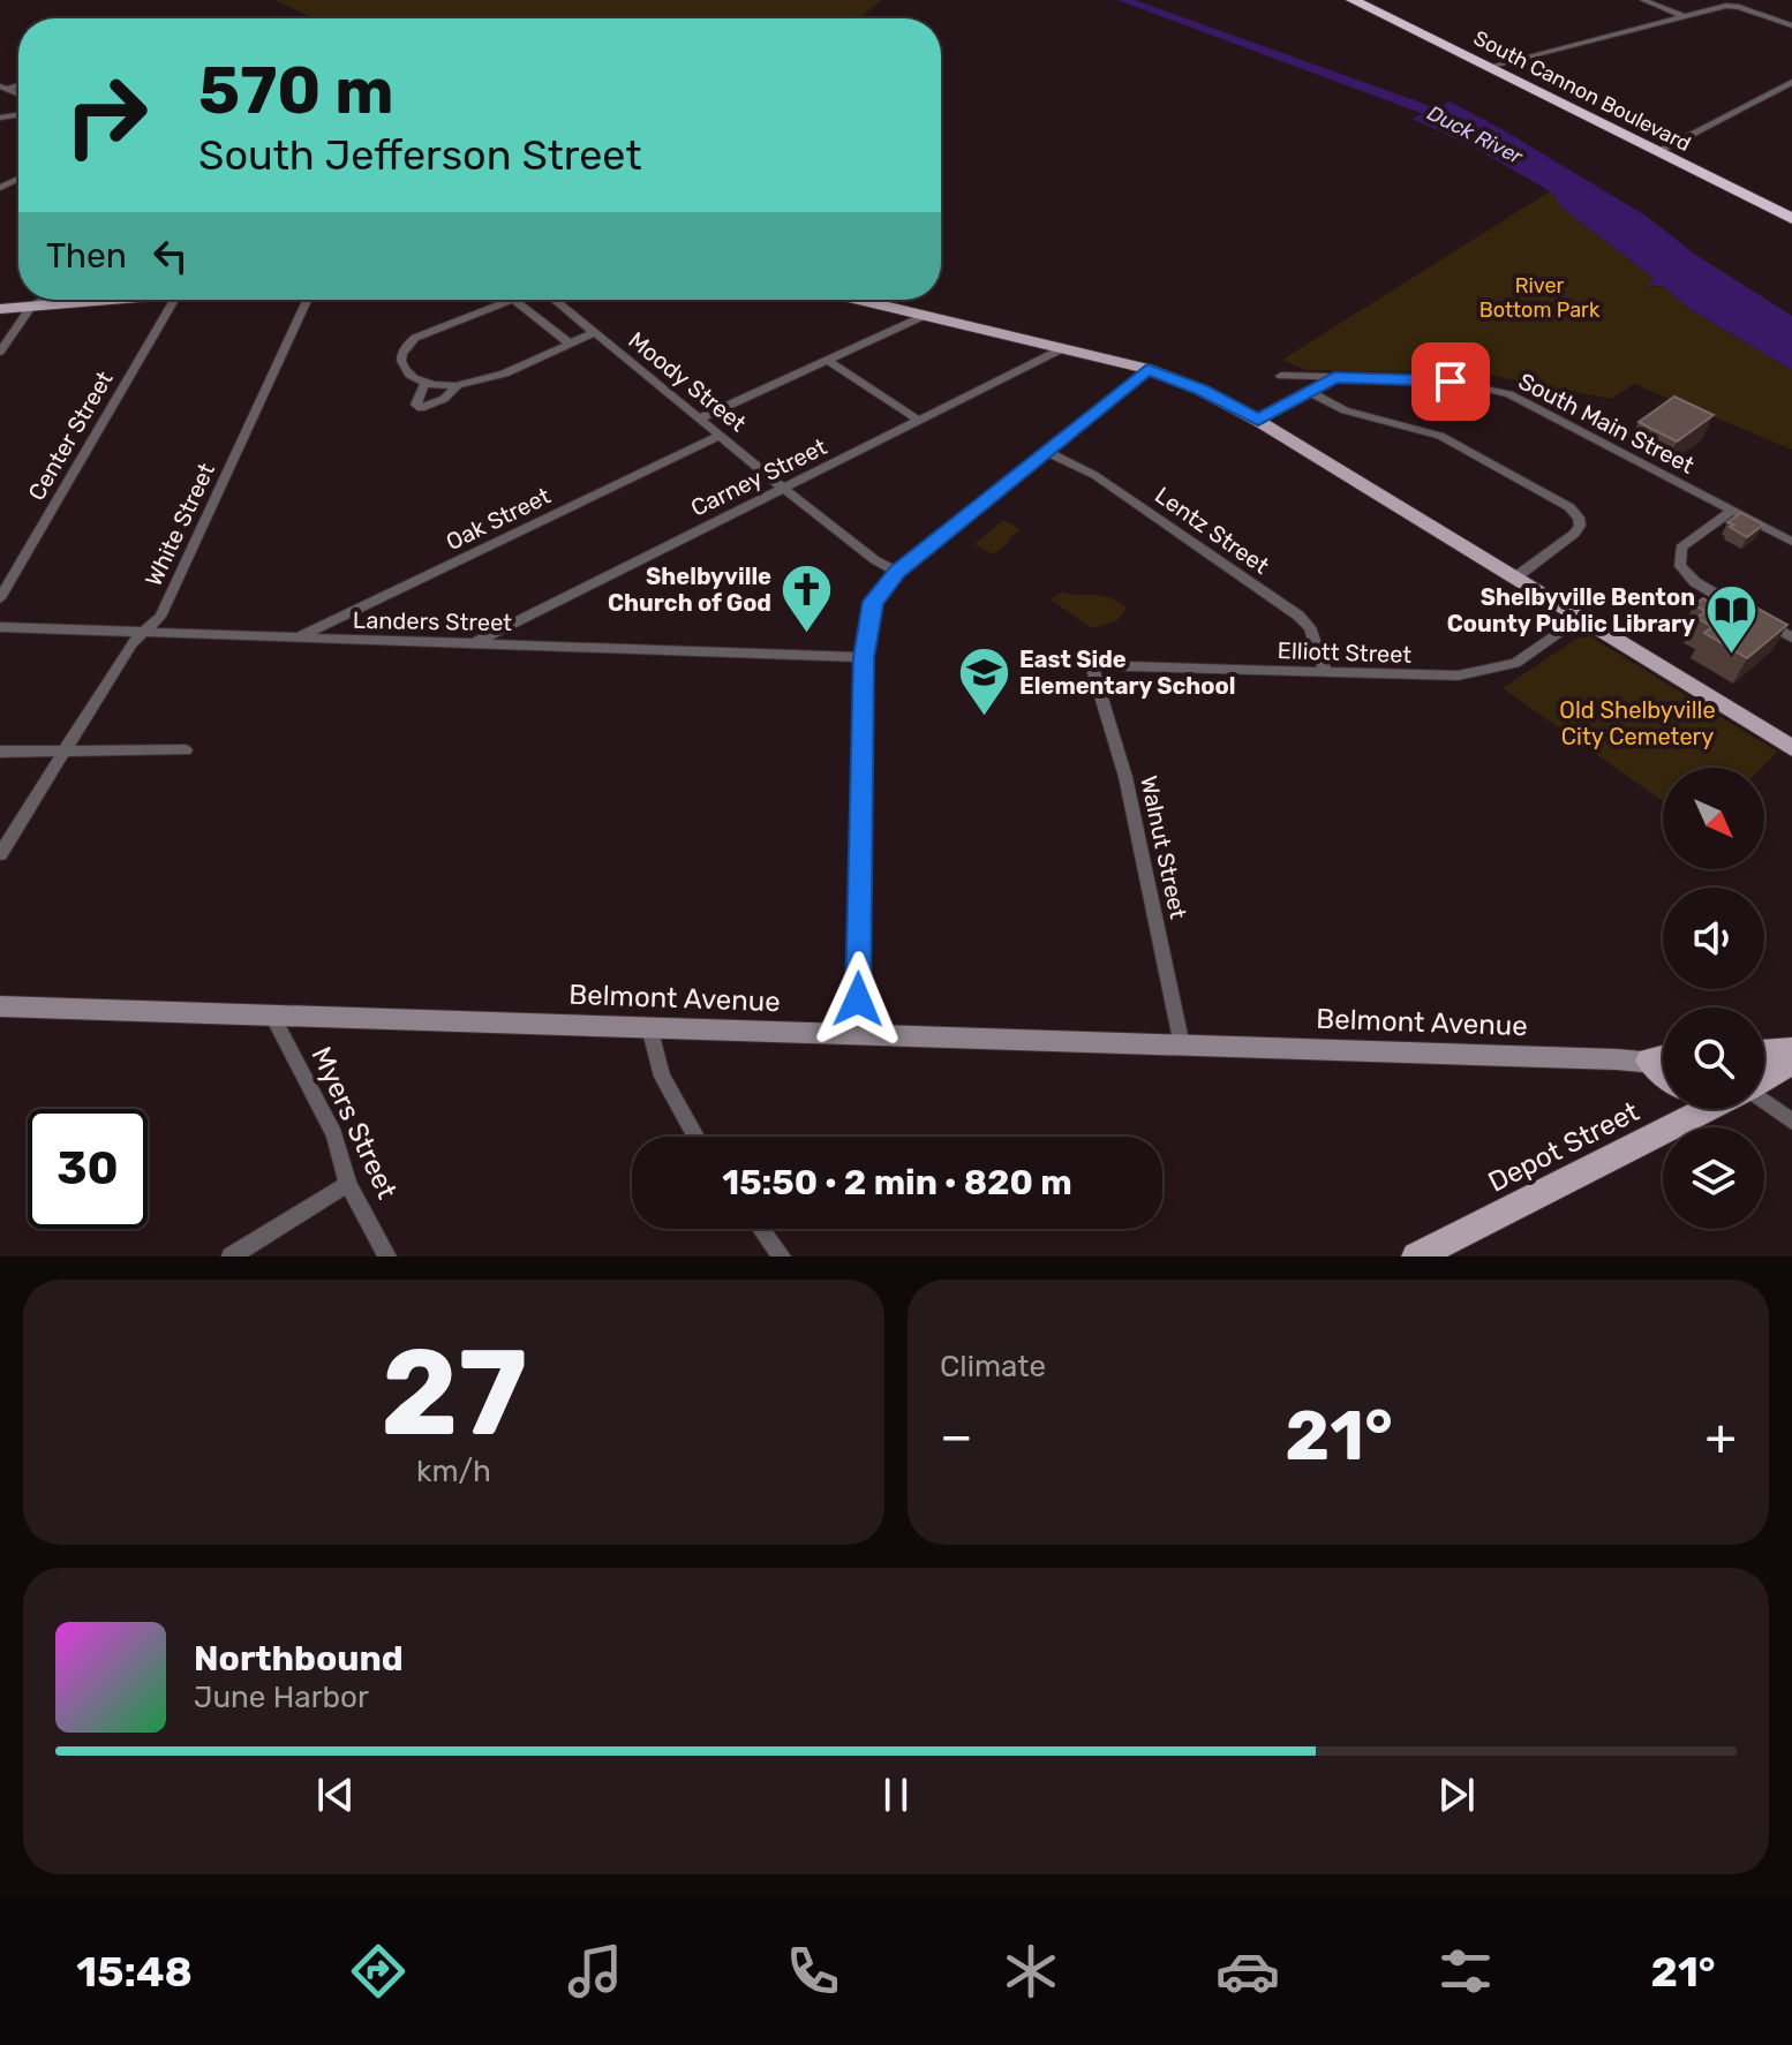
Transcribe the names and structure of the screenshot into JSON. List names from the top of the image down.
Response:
{
  "streets": {
    "highway": ["South Cannon Boulevard"],
    "main road": ["Belmont Avenue", "Depot Street"],
    "street": [
      "Moody Street",
      "South Main Street",
      "Center Street",
      "Carney Street",
      "Oak Street",
      "White Street",
      "Lentz Street",
      "Landers Street",
      "Elliott Street",
      "Walnut Street",
      "Myers Street"
    ]
  },
  "crossings": [
    ["Moody Street", "Carney Street"],
    ["Moody Street", "Oak Street"],
    ["Carney Street", "Landers Street"],
    ["Oak Street", "Landers Street"],
    ["White Street", "Landers Street"],
    ["Lentz Street", "Elliott Street"],
    ["Elliott Street", "Walnut Street"],
    ["Walnut Street", "Belmont Avenue"],
    ["Belmont Avenue", "Myers Street"]
  ],
  "water": ["Duck River"],
  "parks": ["River Bottom Park", "Old Shelbyville City Cemetery"],
  "places": {
    "church": ["Shelbyville Church of God"],
    "library": ["Shelbyville Benton County Public Library"],
    "school or university": ["East Side Elementary School"]
  },
  "north": "bottom right",
  "page": {
    "turn": ["570 m", "South Jefferson Street"],
    "then": "Then",
    "limit": "30",
    "trip": "15:50 · 2 min · 820 m",
    "tile": [
      ["27", "km/h"],
      "Climate"
    ],
    "heat": ["−", "21°", "+"],
    "song": ["Northbound", "June Harbor"],
    "tabs": ["15:48", "21°"]
  }
}
